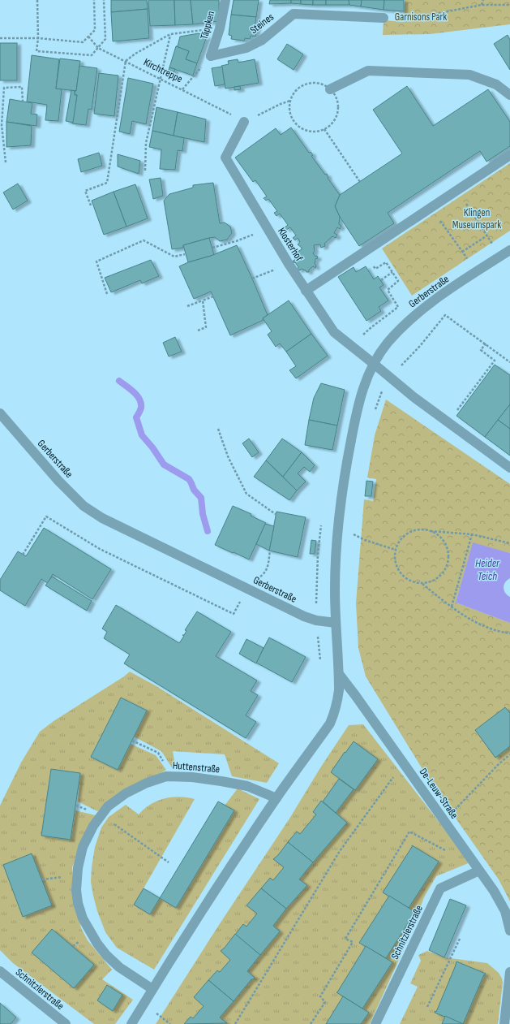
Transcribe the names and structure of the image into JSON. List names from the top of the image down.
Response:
{
  "streets": {
    "street": [
      "Steines",
      "Täppken",
      "Klosterhof",
      "Gerberstraße",
      "Huttenstraße",
      "De-Leuw-Straße",
      "Schnitzlerstraße"
    ],
    "path": ["Kirchtreppe"]
  },
  "crossings": [
    ["Steines", "Täppken"],
    ["Klosterhof", "Gerberstraße"],
    ["De-Leuw-Straße", "Schnitzlerstraße"]
  ],
  "water": ["Heider Teich"],
  "parks": ["Garnisons Park", "Klingen Museumspark"]
}
